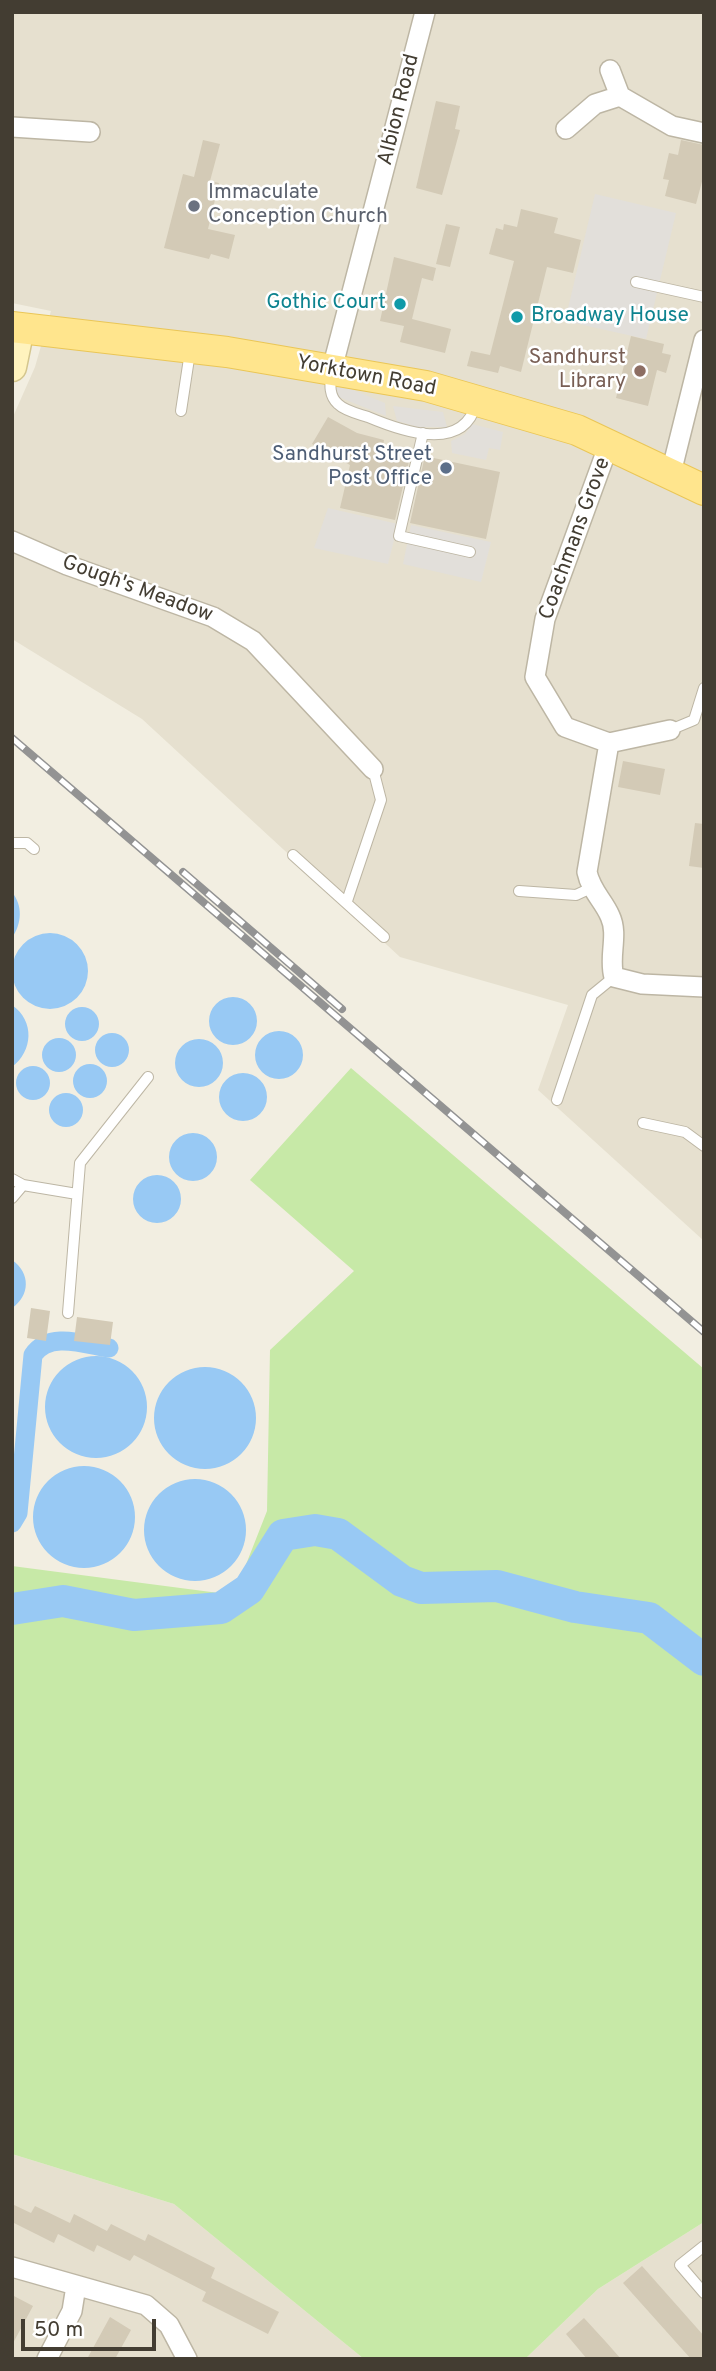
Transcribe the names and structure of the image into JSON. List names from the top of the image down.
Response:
{
  "streets": {
    "main road": ["Yorktown Road"],
    "street": ["Albion Road", "Coachmans Grove", "Gough's Meadow"]
  },
  "crossings": [
    ["Albion Road", "Yorktown Road"],
    ["Yorktown Road", "Coachmans Grove"]
  ],
  "places": [
    "Immaculate Conception Church",
    "Gothic Court",
    "Broadway House",
    "Sandhurst Library",
    "Sandhurst Street Post Office"
  ],
  "scale_bar": "50 m"
}
